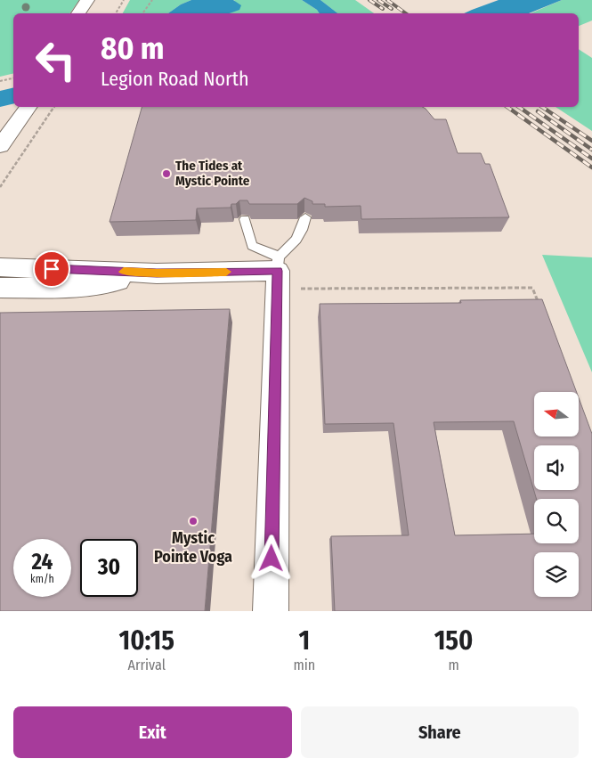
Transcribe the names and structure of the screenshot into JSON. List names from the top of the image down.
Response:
{
  "places": ["The Tides at Mystic Pointe", "Mystic Pointe Voga"],
  "north": "left",
  "page": {
    "turn": ["80 m", "Legion Road North"],
    "speed": "24 km/h",
    "limit": "30",
    "eta": [
      "10:15",
      "Arrival",
      "1",
      "min",
      "150",
      "m"
    ],
    "buttons": ["Exit", "Share"]
  }
}
